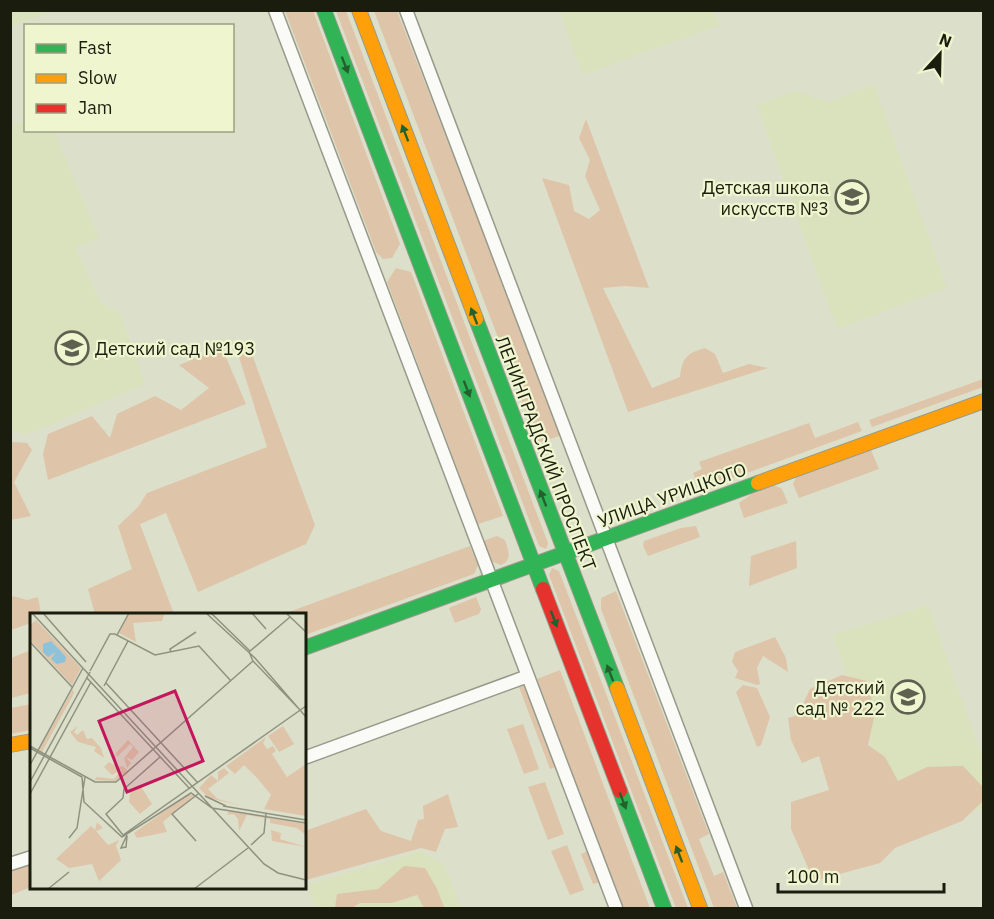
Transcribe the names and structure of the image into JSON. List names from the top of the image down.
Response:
{
  "streets": {
    "main road": ["ЛЕНИНГРАДСКИЙ ПРОСПЕКТ", "УЛИЦА УРИЦКОГО"]
  },
  "crossings": [
    ["ЛЕНИНГРАДСКИЙ ПРОСПЕКТ", "УЛИЦА УРИЦКОГО"]
  ],
  "places": {
    "school or university": ["Детская школа искусств №3", "Детский сад №193", "Детский сад № 222"]
  },
  "legend": ["Fast", "Slow", "Jam"],
  "scale_bar": "100 m",
  "north": "top"
}
